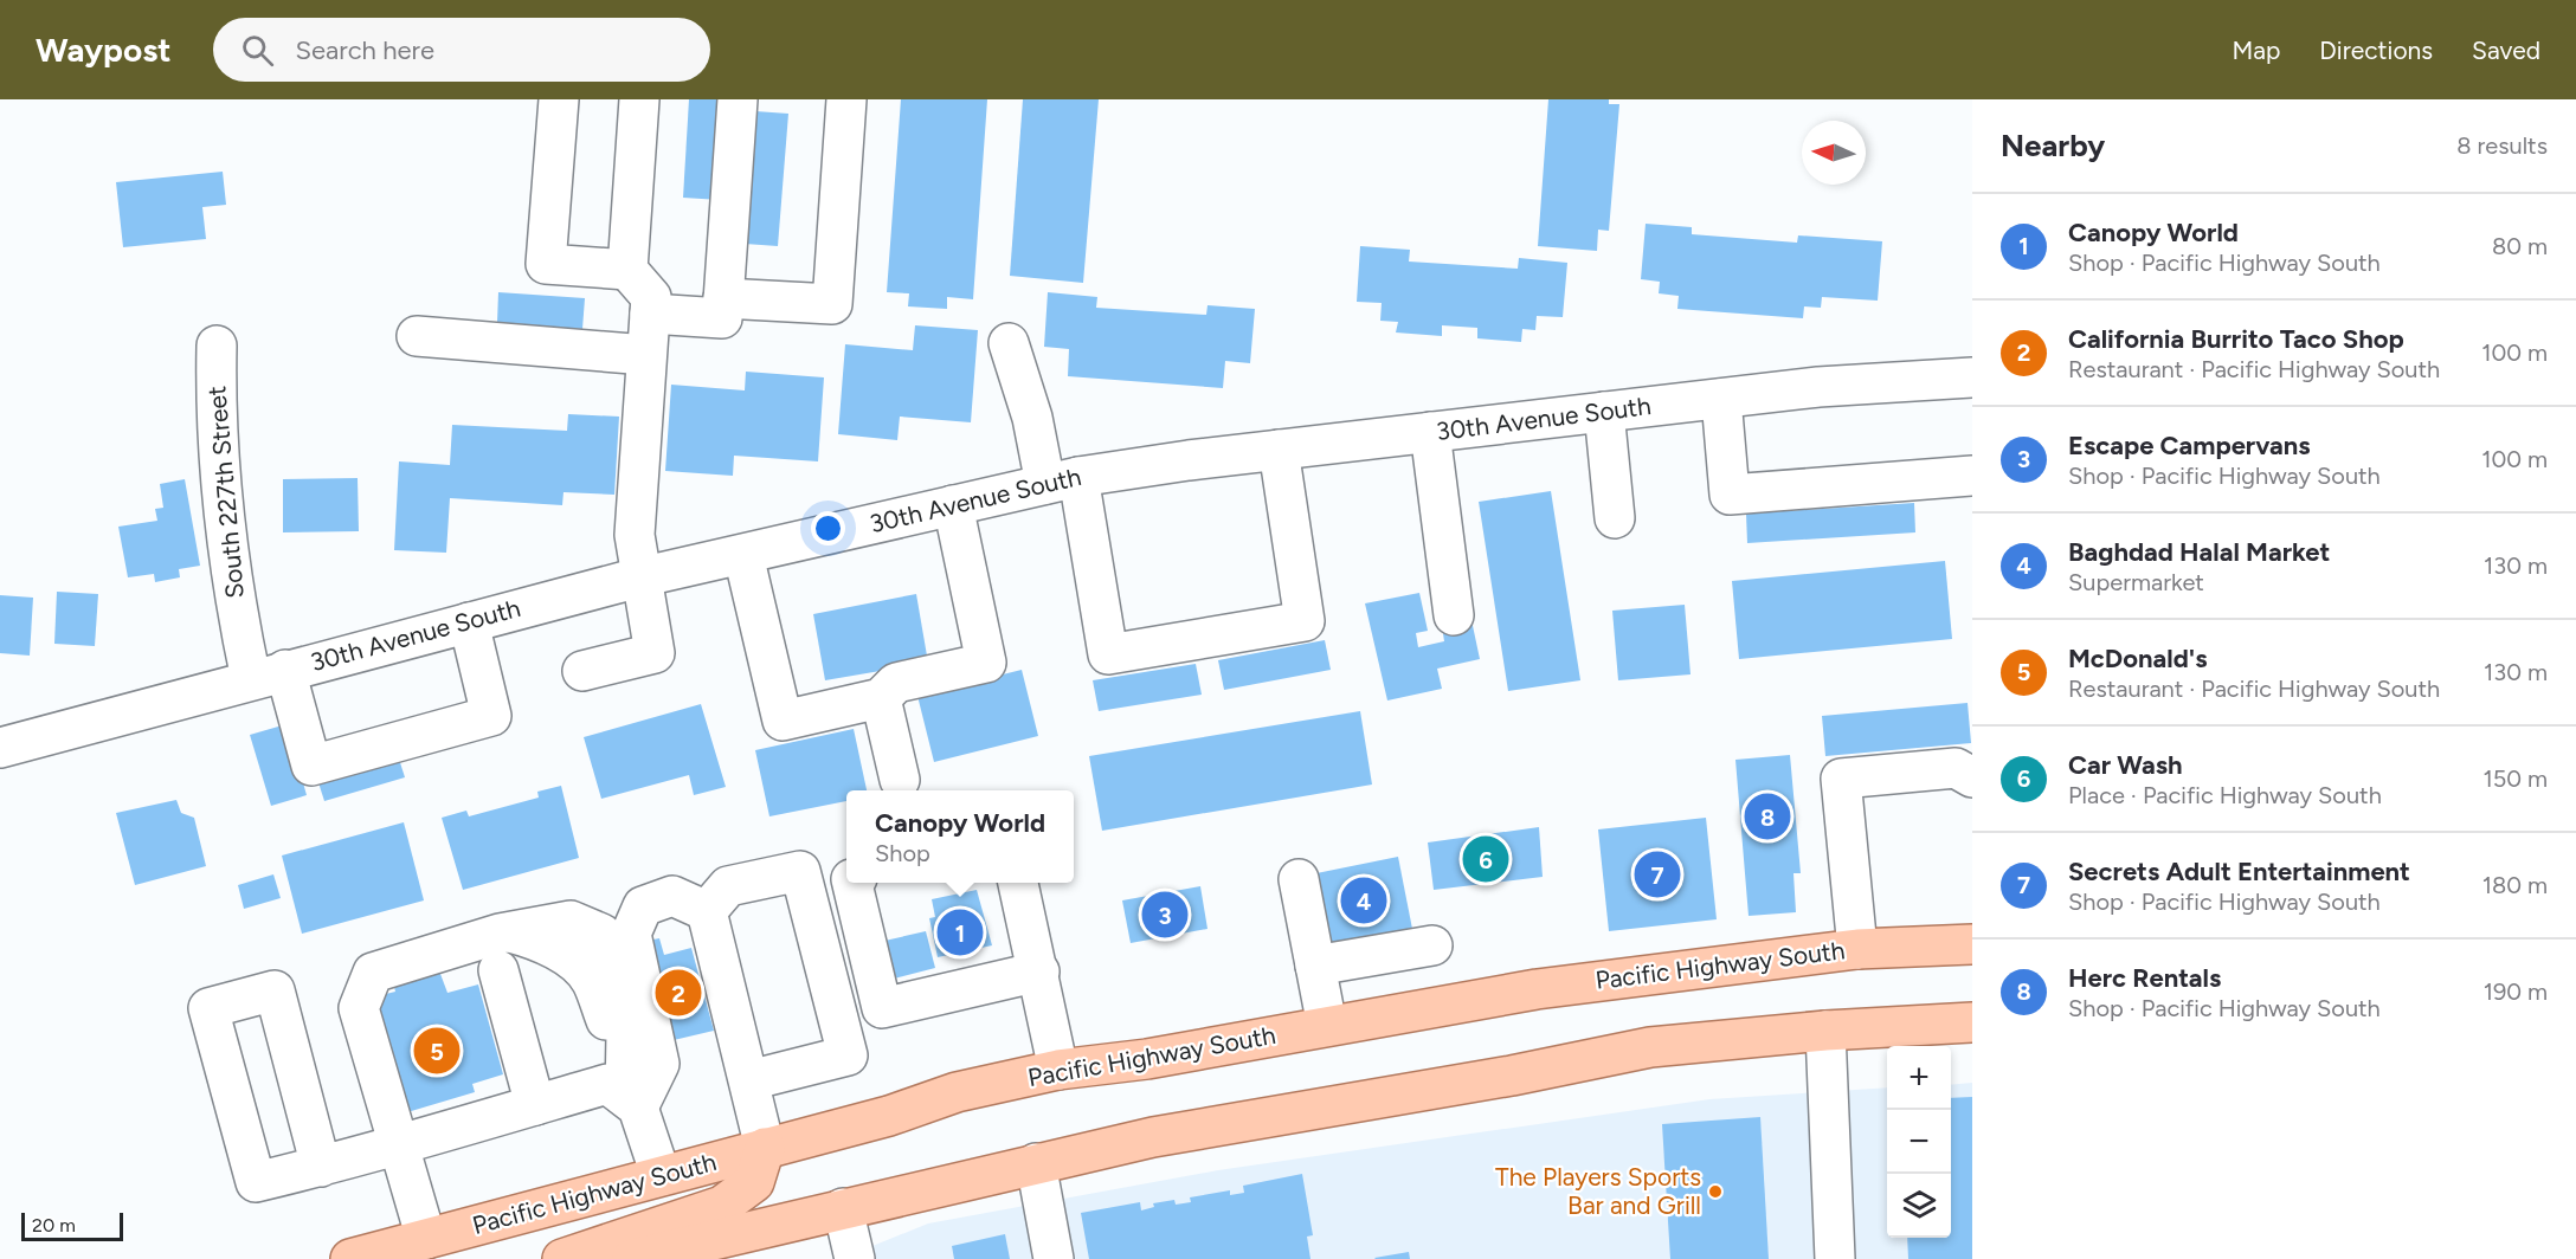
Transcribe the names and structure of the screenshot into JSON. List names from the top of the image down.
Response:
{
  "streets": {
    "main road": ["Pacific Highway South"],
    "street": ["30th Avenue South", "South 227th Street"]
  },
  "crossings": [
    ["30th Avenue South", "South 227th Street"]
  ],
  "places": ["The Players Sports Bar and Grill"],
  "scale_bar": "20 m",
  "north": "left",
  "page": {
    "header": "Waypost",
    "search": "Search here",
    "nav": ["Map", "Directions", "Saved"],
    "heading": ["Nearby", "8 results"],
    "list": [
      {
        "mark": "1",
        "name": "Canopy World",
        "note": "Shop · Pacific Highway South",
        "value": "80 m"
      },
      {
        "mark": "2",
        "name": "California Burrito Taco Shop",
        "note": "Restaurant · Pacific Highway South",
        "value": "100 m"
      },
      {
        "mark": "3",
        "name": "Escape Campervans",
        "note": "Shop · Pacific Highway South",
        "value": "100 m"
      },
      {
        "mark": "4",
        "name": "Baghdad Halal Market",
        "note": "Supermarket",
        "value": "130 m"
      },
      {
        "mark": "5",
        "name": "McDonald's",
        "note": "Restaurant · Pacific Highway South",
        "value": "130 m"
      },
      {
        "mark": "6",
        "name": "Car Wash",
        "note": "Place · Pacific Highway South",
        "value": "150 m"
      },
      {
        "mark": "7",
        "name": "Secrets Adult Entertainment",
        "note": "Shop · Pacific Highway South",
        "value": "180 m"
      },
      {
        "mark": "8",
        "name": "Herc Rentals",
        "note": "Shop · Pacific Highway South",
        "value": "190 m"
      }
    ],
    "popup": ["Canopy World", "Shop"],
    "pins": [
      "8",
      "6",
      "7",
      "4",
      "3",
      "1",
      "2",
      "5"
    ],
    "map_buttons": ["+", "−"],
    "scale": "20 m"
  }
}
